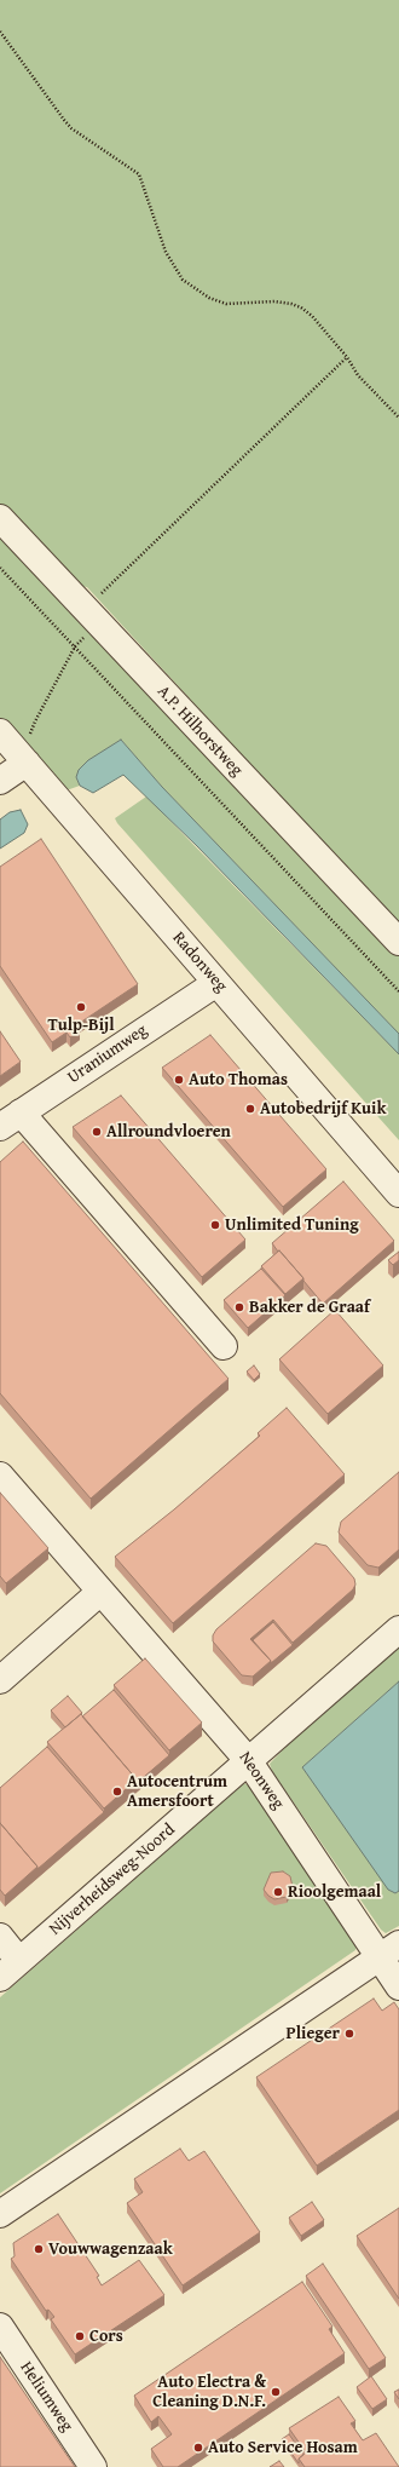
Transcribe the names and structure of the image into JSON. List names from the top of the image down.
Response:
{
  "streets": {
    "street": [
      "A.P. Hilhorstweg",
      "Radonweg",
      "Uraniumweg",
      "Neonweg",
      "Nijverheidsweg-Noord",
      "Heliumweg"
    ]
  },
  "crossings": [
    ["Radonweg", "Uraniumweg"],
    ["Neonweg", "Nijverheidsweg-Noord"]
  ],
  "places": [
    "Tulp-Bijl",
    "Auto Thomas",
    "Autobedrijf Kuik",
    "Allroundvloeren",
    "Unlimited Tuning",
    "Bakker de Graaf",
    "Autocentrum Amersfoort",
    "Rioolgemaal",
    "Plieger",
    "Vouwwagenzaak",
    "Cors",
    "Auto Electra & Cleaning D.N.F.",
    "Auto Service Hosam"
  ]
}
